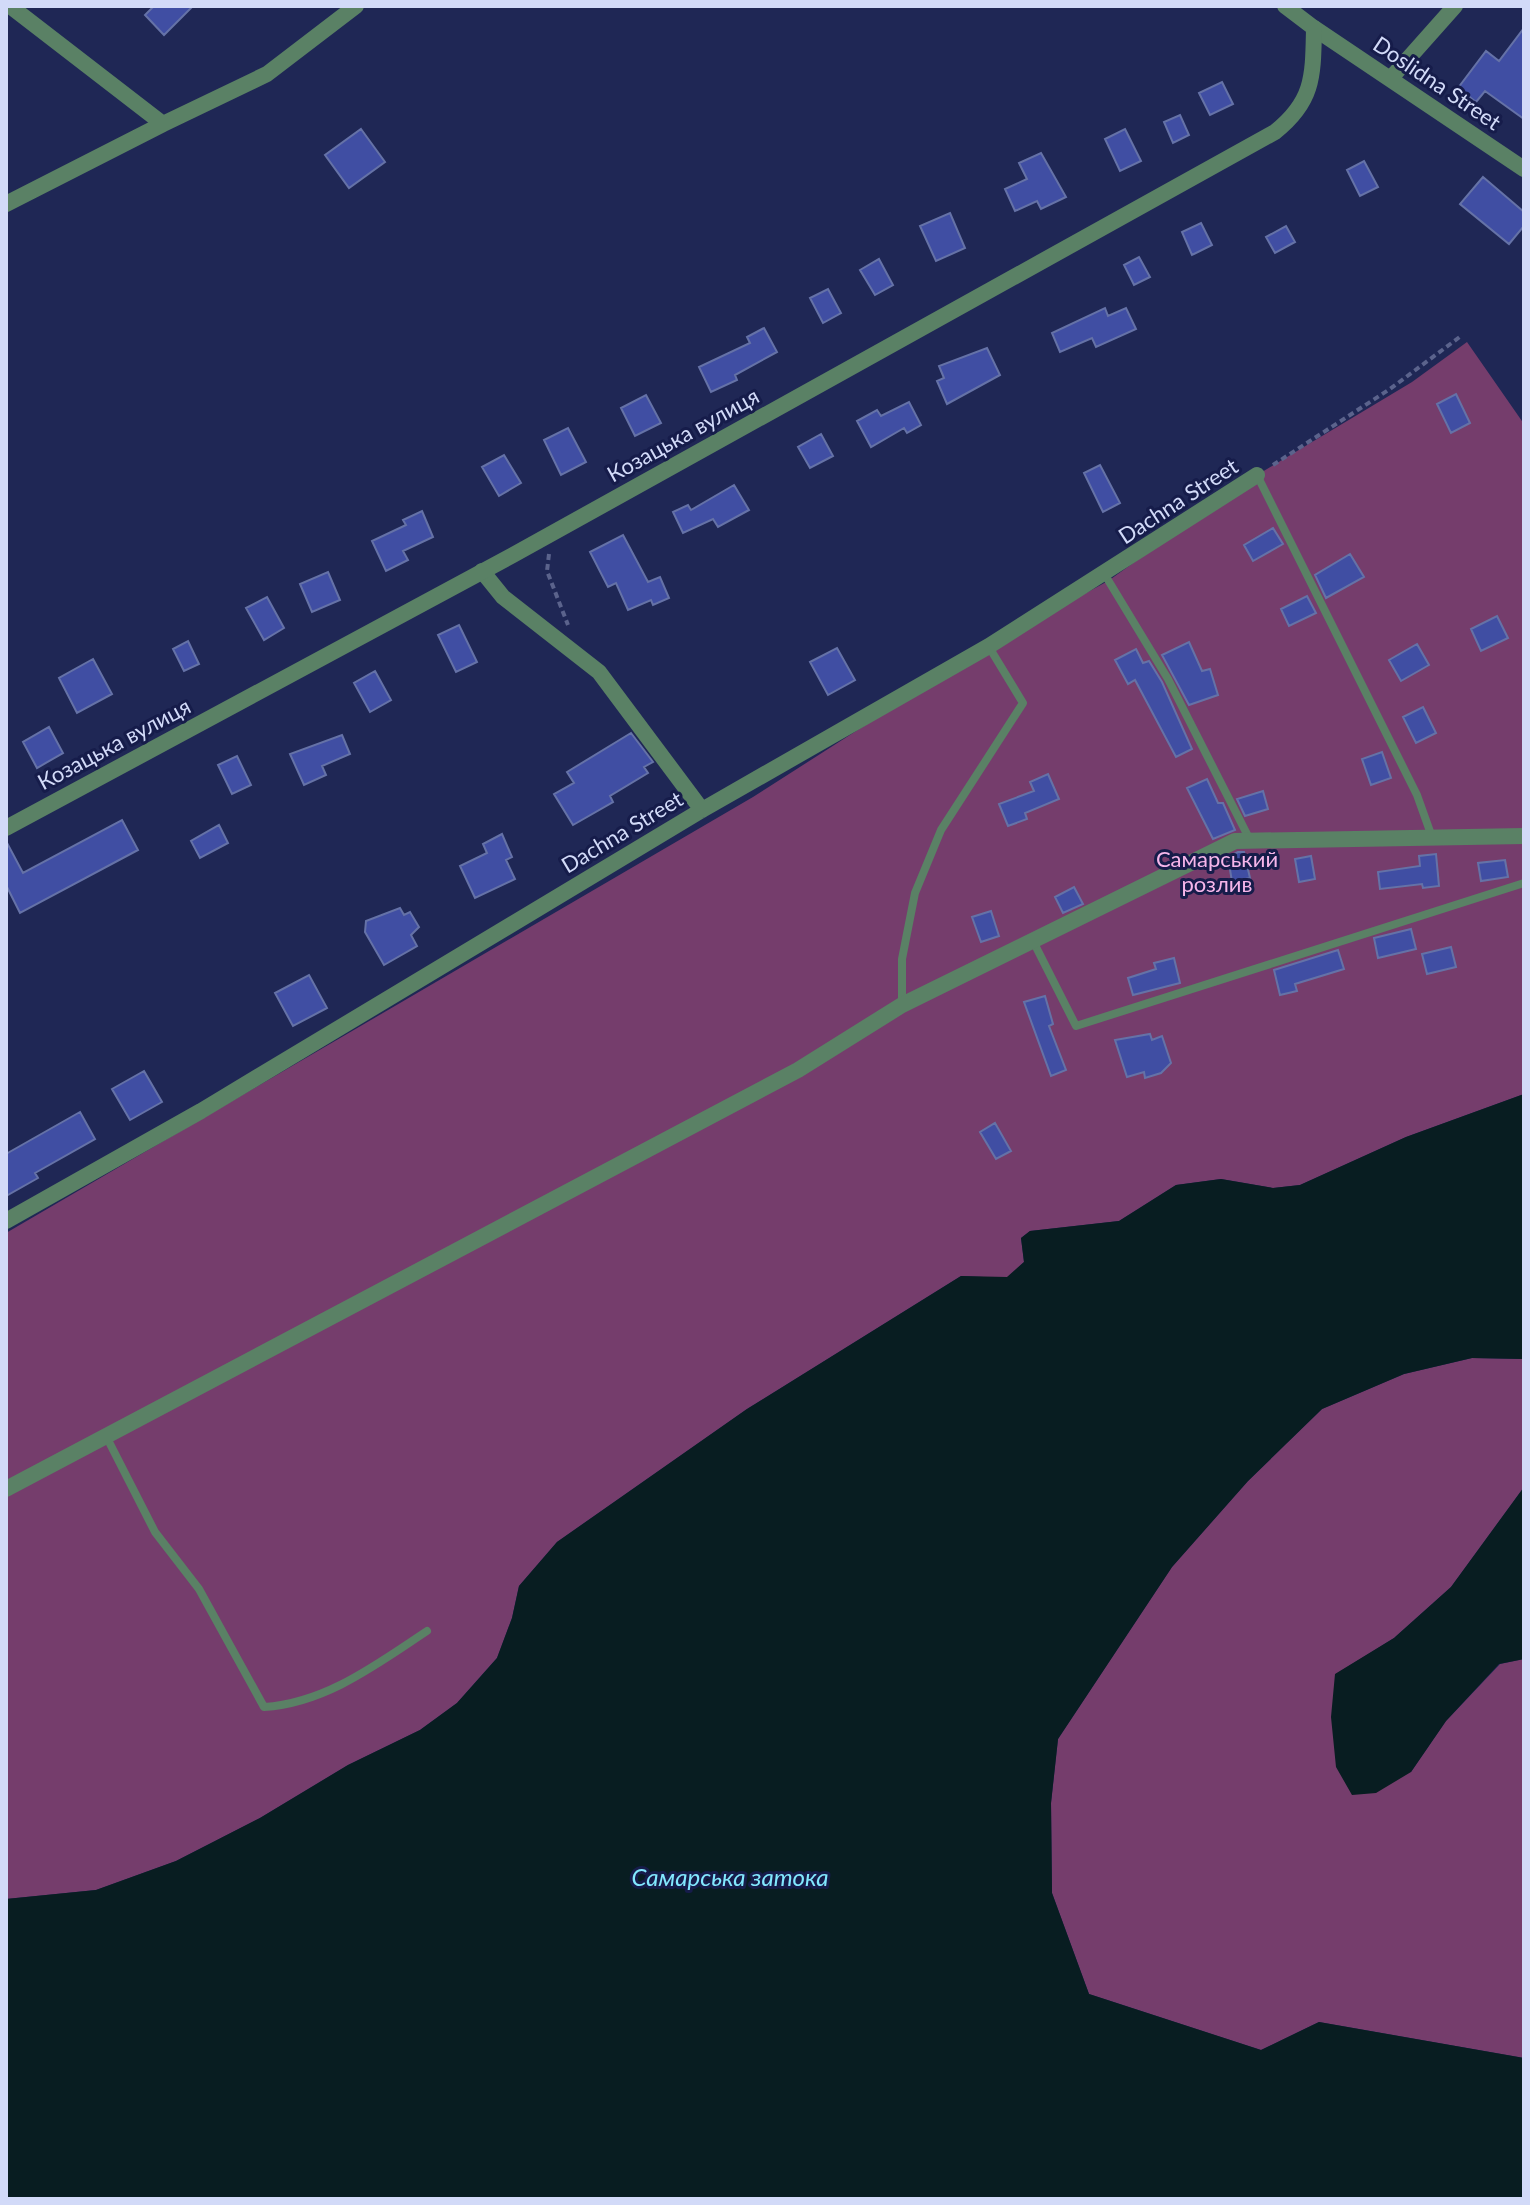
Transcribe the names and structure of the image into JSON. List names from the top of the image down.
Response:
{
  "streets": {
    "street": ["Doslidna Street", "Козацька вулиця", "Dachna Street"]
  },
  "crossings": [
    ["Doslidna Street", "Козацька вулиця"]
  ],
  "water": ["Самарська затока"],
  "parks": ["Самарський розлив"]
}
